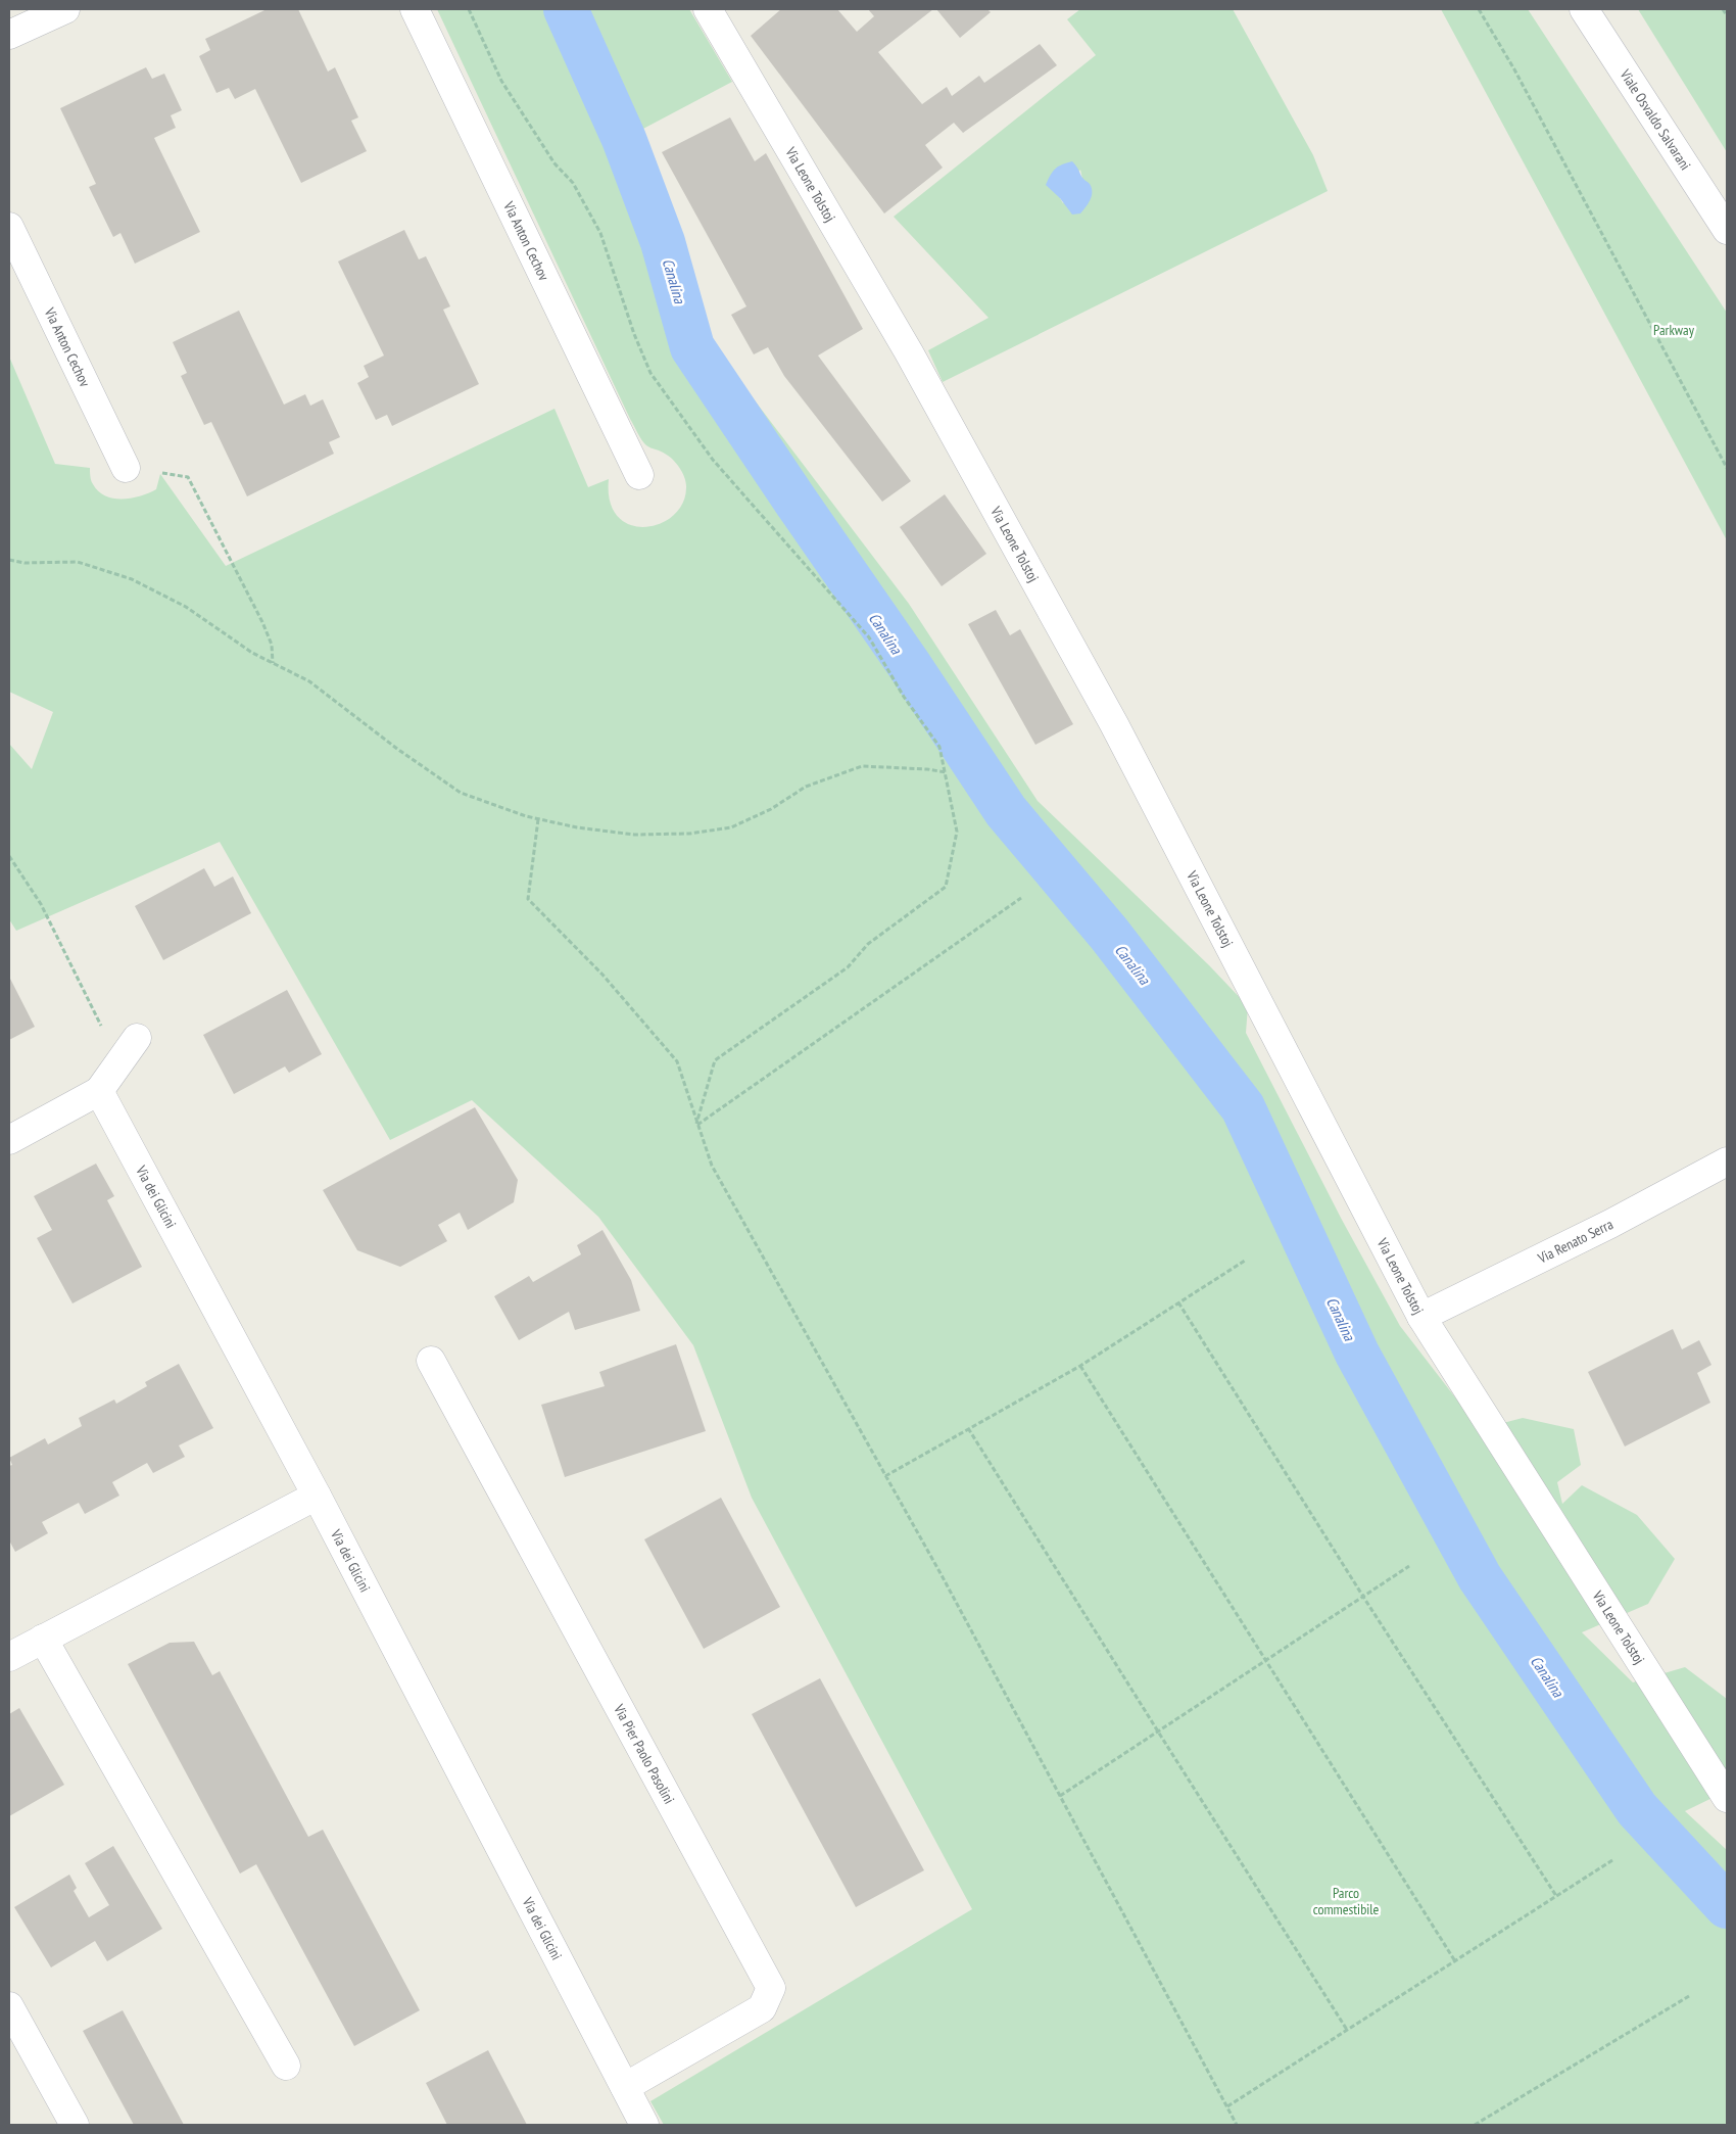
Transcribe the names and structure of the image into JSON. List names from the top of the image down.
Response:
{
  "streets": {
    "street": [
      "Viale Osvaldo Salvarani",
      "Via Leone Tolstoj",
      "Via Anton Cechov",
      "Via dei Glicini",
      "Via Renato Serra",
      "Via Pier Paolo Pasolini"
    ]
  },
  "crossings": [
    ["Via Leone Tolstoj", "Via Renato Serra"],
    ["Via dei Glicini", "Via Pier Paolo Pasolini"]
  ],
  "water": ["Canalina"],
  "parks": ["Parkway", "Parco commestibile"]
}
